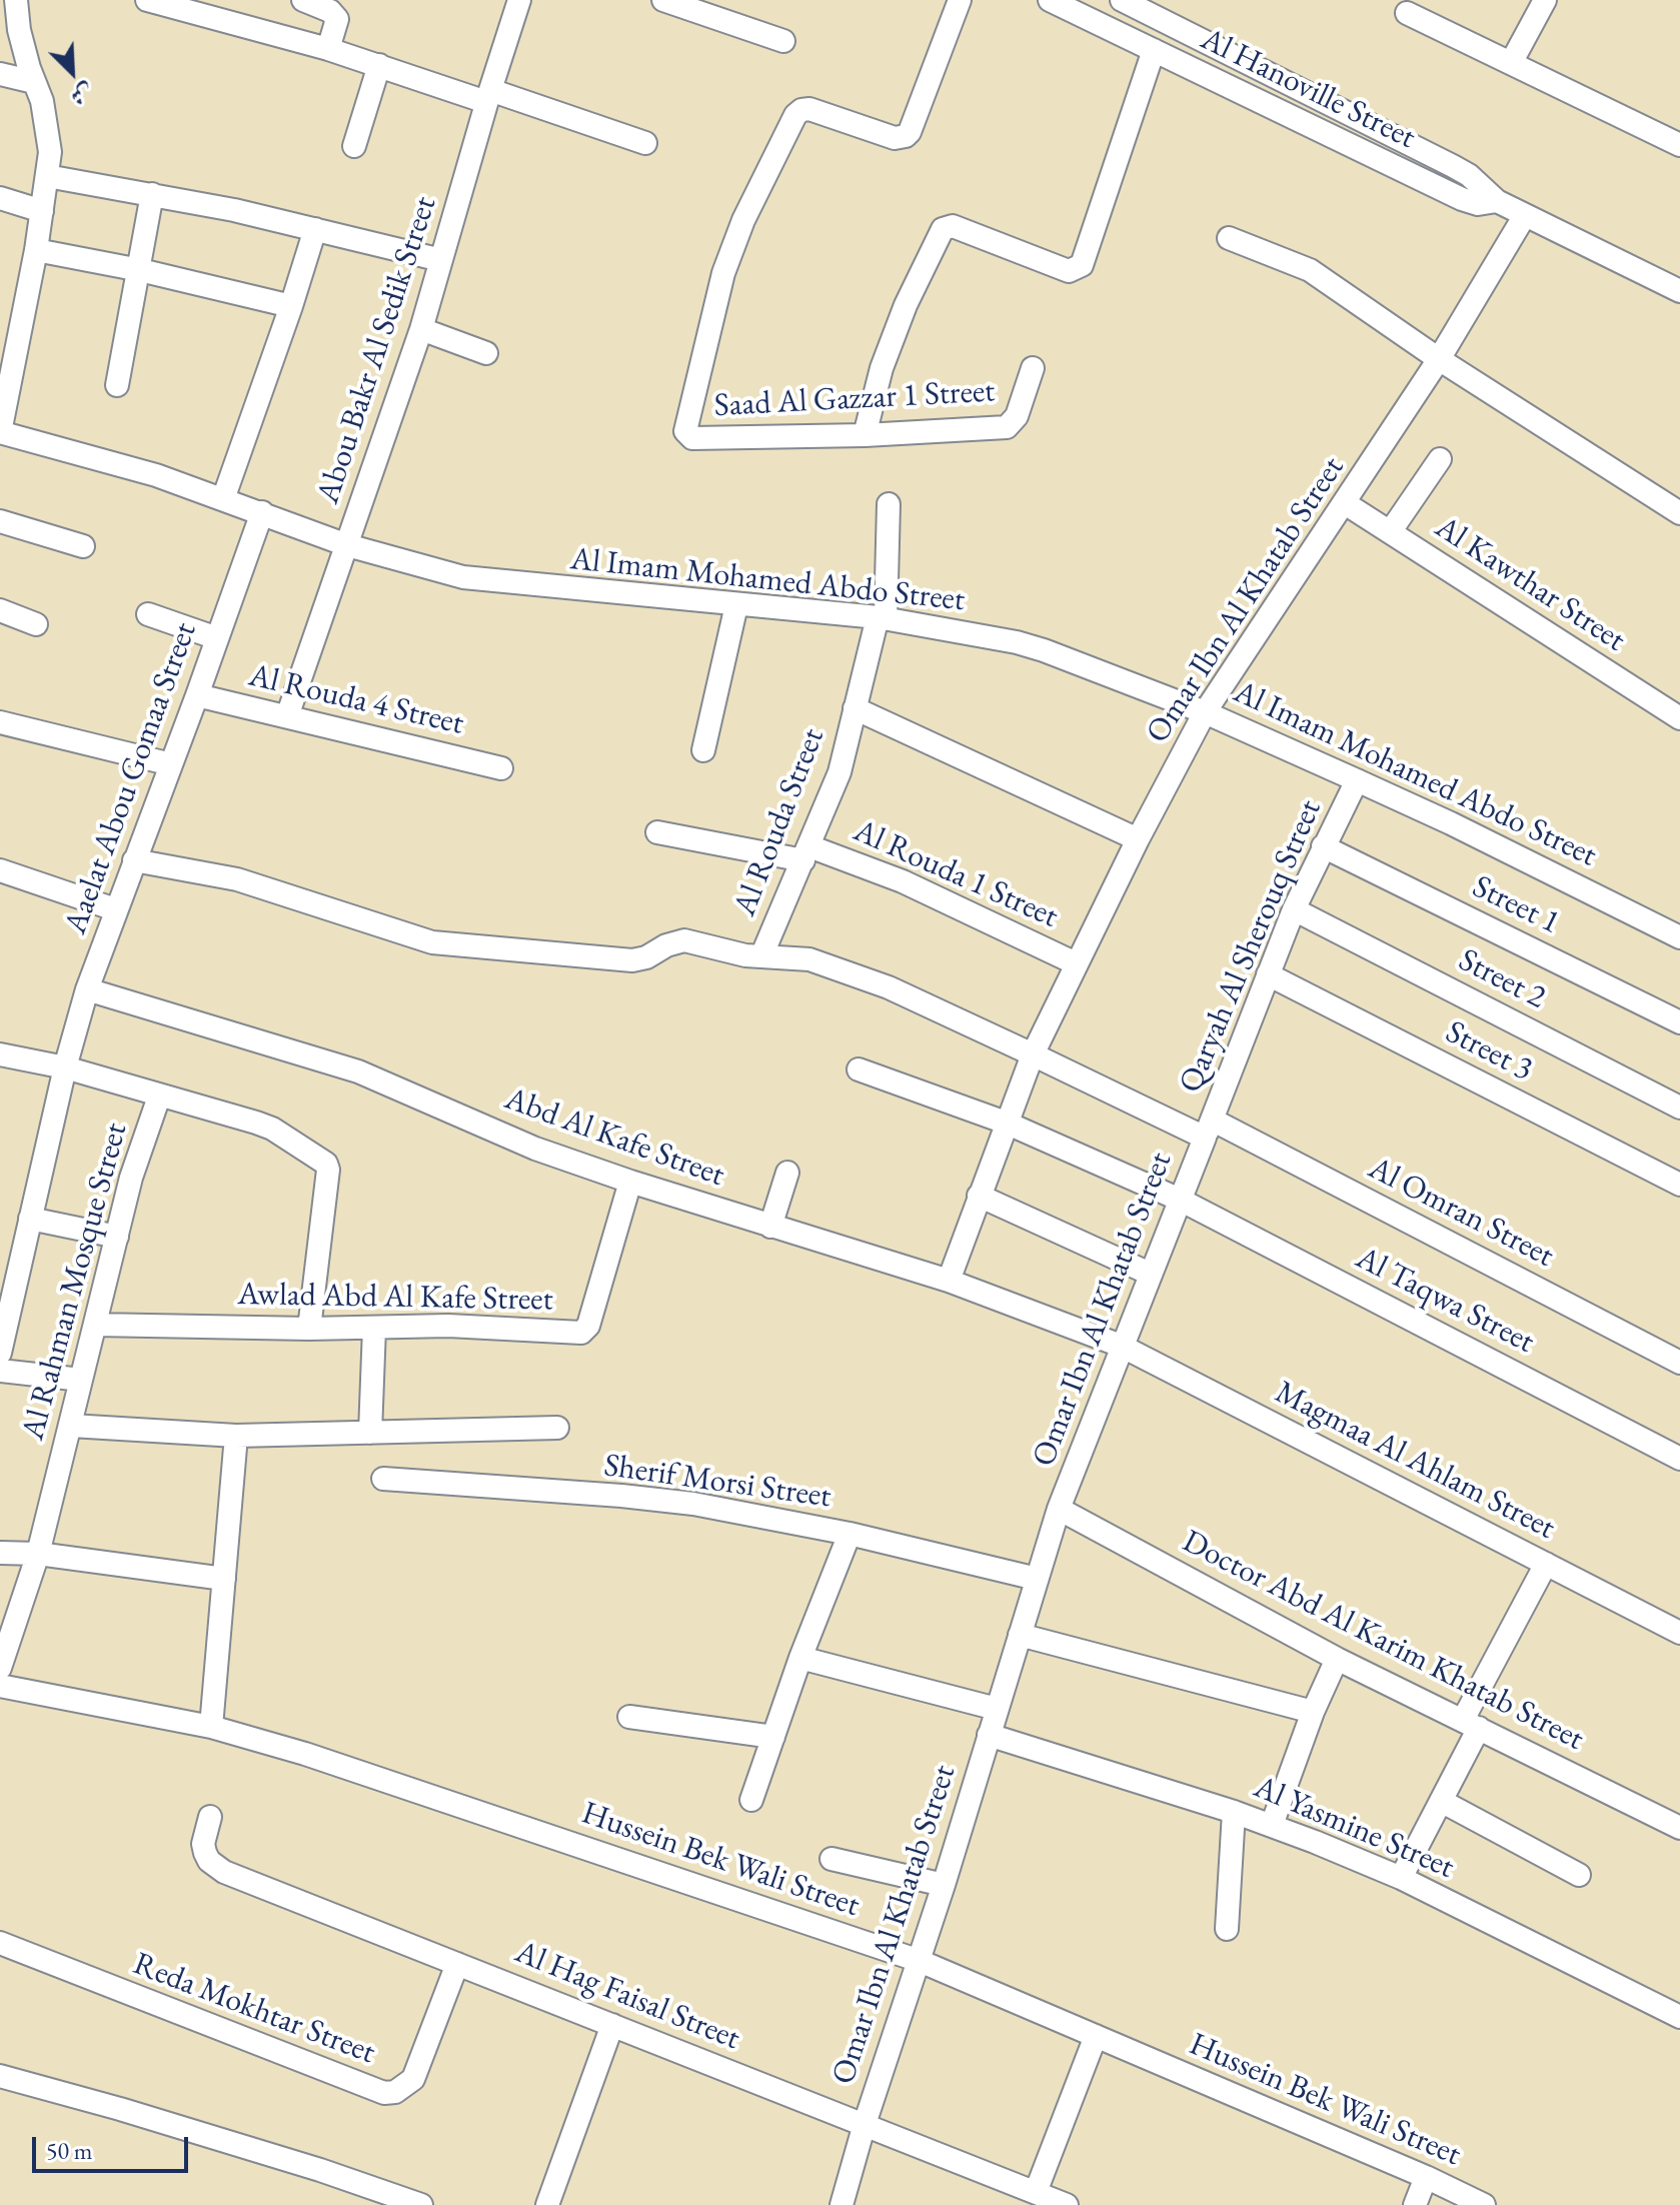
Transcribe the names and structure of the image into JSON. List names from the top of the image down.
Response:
{
  "streets": {
    "street": [
      "Al Hanoville Street",
      "Abou Bakr Al Sedik Street",
      "Saad Al Gazzar 1 Street",
      "Al Imam Mohamed Abdo Street",
      "Al Kawthar Street",
      "Omar Ibn Al Khatab Street",
      "Al Rouda 4 Street",
      "Aaelat Abou Gomaa Street",
      "Al Rouda Street",
      "Al Rouda 1 Street",
      "Street 1",
      "Qaryah Al Sherouq Street",
      "Street 2",
      "Street 3",
      "Abd Al Kafe Street",
      "Al Omran Street",
      "Al Rahman Mosque Street",
      "Awlad Abd Al Kafe Street",
      "Al Taqwa Street",
      "Magmaa Al Ahlam Street",
      "Sherif Morsi Street",
      "Doctor Abd Al Karim Khatab Street",
      "Al Yasmine Street",
      "Hussein Bek Wali Street",
      "Al Hag Faisal Street",
      "Reda Mokhtar Street"
    ]
  },
  "crossings": [
    ["Al Hanoville Street", "Omar Ibn Al Khatab Street"],
    ["Abou Bakr Al Sedik Street", "Al Imam Mohamed Abdo Street"],
    ["Abou Bakr Al Sedik Street", "Al Rouda 4 Street"],
    ["Al Imam Mohamed Abdo Street", "Omar Ibn Al Khatab Street"],
    ["Al Imam Mohamed Abdo Street", "Aaelat Abou Gomaa Street"],
    ["Al Imam Mohamed Abdo Street", "Al Rouda Street"],
    ["Al Imam Mohamed Abdo Street", "Qaryah Al Sherouq Street"],
    ["Al Kawthar Street", "Omar Ibn Al Khatab Street"],
    ["Omar Ibn Al Khatab Street", "Al Rouda 1 Street"],
    ["Omar Ibn Al Khatab Street", "Qaryah Al Sherouq Street"],
    ["Omar Ibn Al Khatab Street", "Abd Al Kafe Street"],
    ["Omar Ibn Al Khatab Street", "Al Omran Street"],
    ["Omar Ibn Al Khatab Street", "Al Taqwa Street"],
    ["Omar Ibn Al Khatab Street", "Magmaa Al Ahlam Street"],
    ["Omar Ibn Al Khatab Street", "Sherif Morsi Street"],
    ["Omar Ibn Al Khatab Street", "Doctor Abd Al Karim Khatab Street"],
    ["Omar Ibn Al Khatab Street", "Al Yasmine Street"],
    ["Omar Ibn Al Khatab Street", "Hussein Bek Wali Street"],
    ["Omar Ibn Al Khatab Street", "Al Hag Faisal Street"],
    ["Al Rouda 4 Street", "Aaelat Abou Gomaa Street"],
    ["Aaelat Abou Gomaa Street", "Abd Al Kafe Street"],
    ["Al Rouda Street", "Al Rouda 1 Street"],
    ["Street 1", "Qaryah Al Sherouq Street"],
    ["Qaryah Al Sherouq Street", "Street 2"],
    ["Qaryah Al Sherouq Street", "Street 3"],
    ["Qaryah Al Sherouq Street", "Al Omran Street"],
    ["Abd Al Kafe Street", "Awlad Abd Al Kafe Street"],
    ["Abd Al Kafe Street", "Magmaa Al Ahlam Street"],
    ["Al Rahman Mosque Street", "Awlad Abd Al Kafe Street"],
    ["Al Hag Faisal Street", "Reda Mokhtar Street"]
  ],
  "scale_bar": "50 m",
  "north": "bottom right"
}
